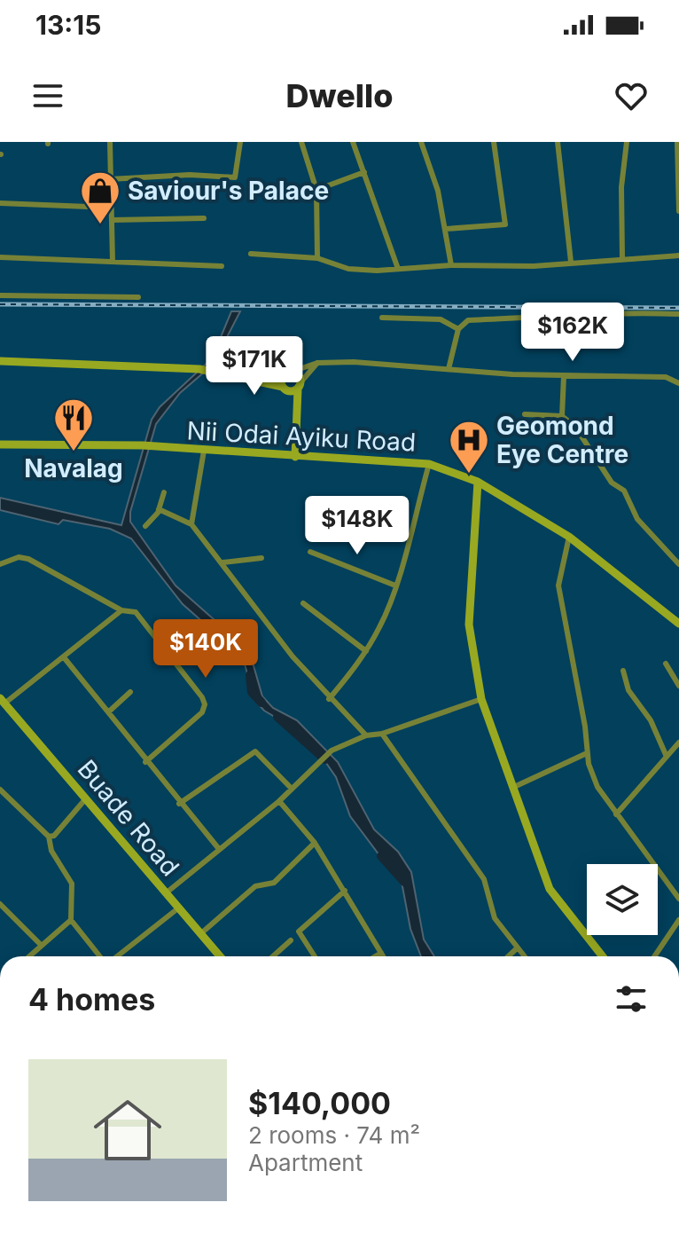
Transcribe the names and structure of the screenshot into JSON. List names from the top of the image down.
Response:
{
  "streets": {
    "street": ["Nii Odai Ayiku Road", "Buade Road"]
  },
  "places": {
    "shop": ["Saviour's Palace"],
    "restaurant": ["Navalag"],
    "hospital": ["Geomond Eye Centre"]
  },
  "page": {
    "status": "13:15",
    "header": "Dwello",
    "price": [
      "$162K",
      "$171K",
      "$148K",
      "$140K"
    ],
    "heading": "4 homes",
    "list": [
      {
        "name": "$140,000",
        "note": "2 rooms · 74 m² · Apartment"
      }
    ]
  }
}
